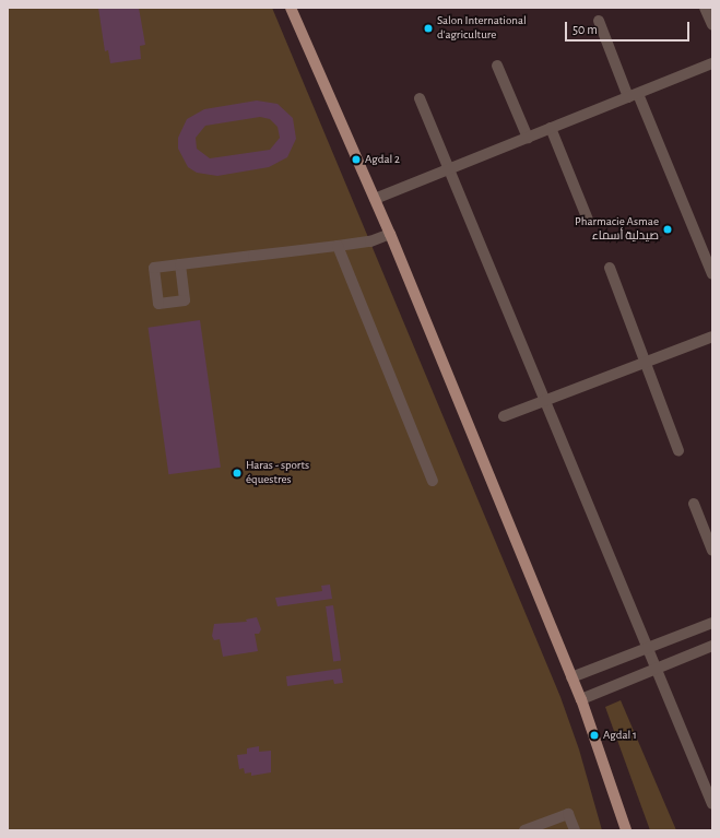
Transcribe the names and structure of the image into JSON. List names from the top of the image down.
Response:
{
  "places": [
    "Salon International d'agriculture",
    "Agdal 2",
    "Pharmacie Asmae صيدلية أسماء",
    "Haras - sports équestres",
    "Agdal 1"
  ],
  "scale_bar": "50 m"
}
